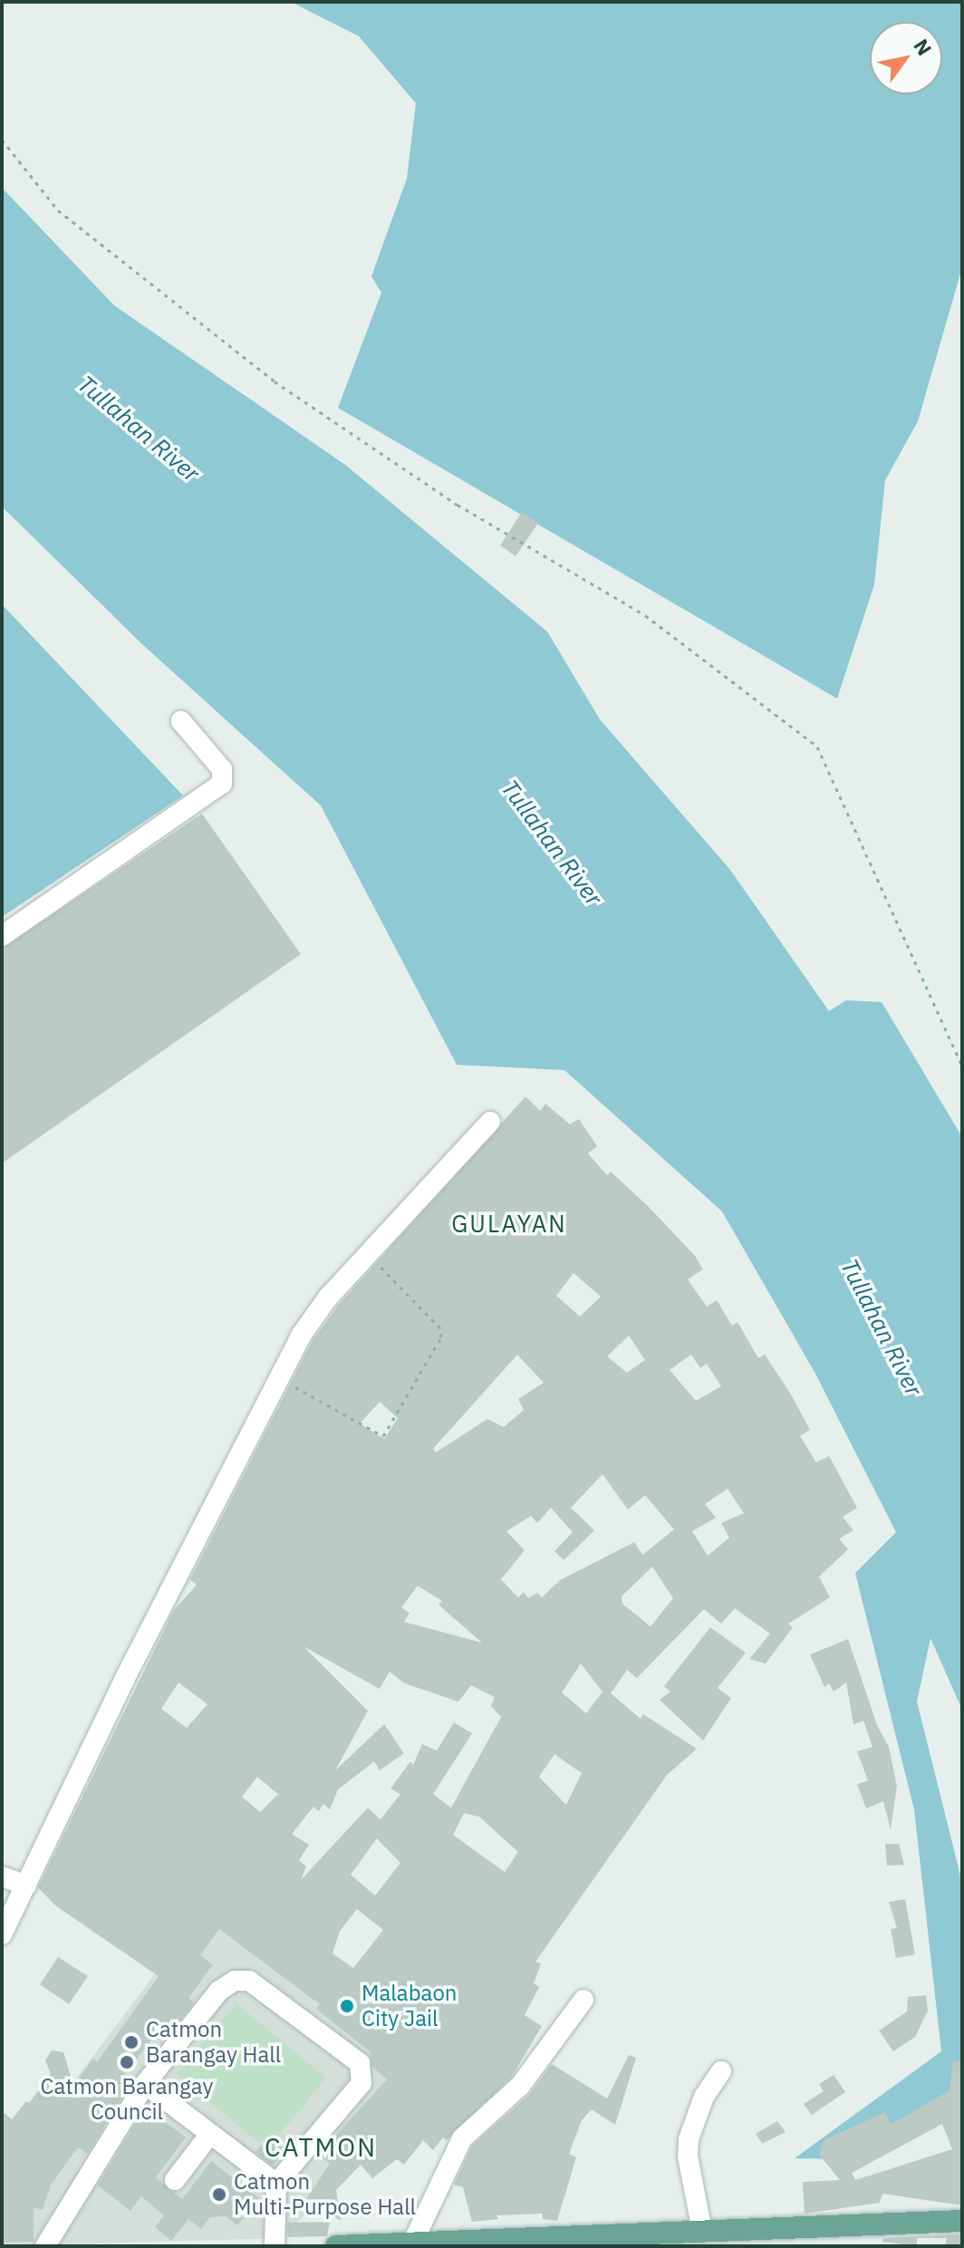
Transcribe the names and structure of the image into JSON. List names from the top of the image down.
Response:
{
  "districts": ["GULAYAN", "CATMON"],
  "water": ["Tullahan River"],
  "places": [
    "Malabaon City Jail",
    "Catmon Barangay Hall",
    "Catmon Barangay Council",
    "Catmon Multi-Purpose Hall"
  ],
  "north": "top right"
}
